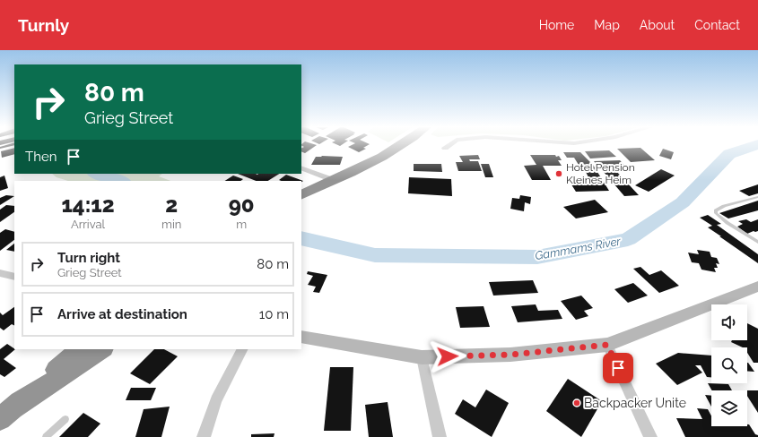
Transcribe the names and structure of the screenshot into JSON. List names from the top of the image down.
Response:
{
  "water": ["Gammams River"],
  "places": ["Hotel Pension Kleines Heim", "Backpacker Unite"],
  "page": {
    "header": "Turnly",
    "nav": [
      "Home",
      "Map",
      "About",
      "Contact"
    ],
    "turn": ["80 m", "Grieg Street"],
    "then": "Then",
    "eta": [
      "14:12",
      "Arrival",
      "2",
      "min",
      "90",
      "m"
    ],
    "list": [
      {
        "name": "Turn right",
        "note": "Grieg Street",
        "value": "80 m"
      },
      {
        "name": "Arrive at destination",
        "value": "10 m"
      }
    ]
  }
}
